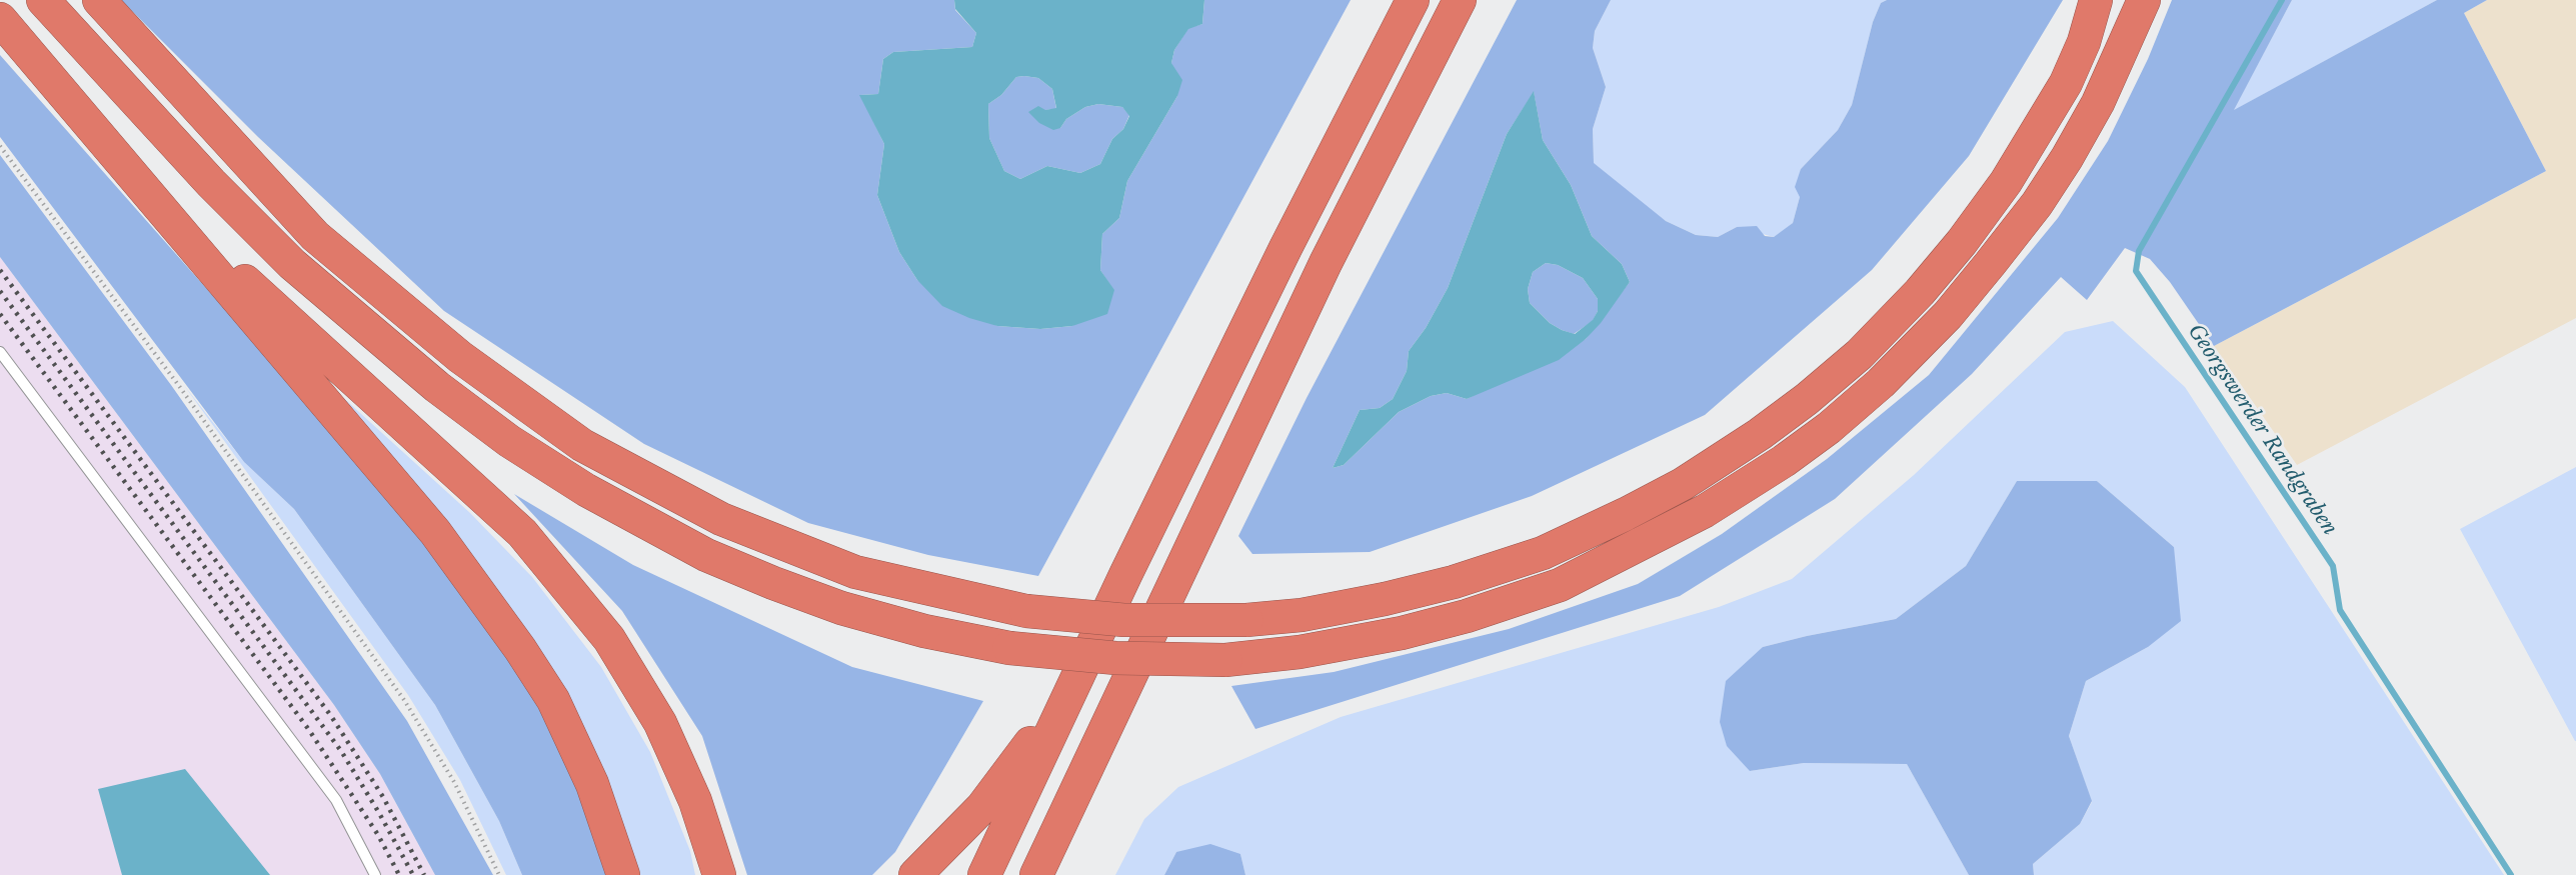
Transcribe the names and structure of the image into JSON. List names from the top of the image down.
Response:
{
  "water": ["Georgswerder Randgraben"]
}
